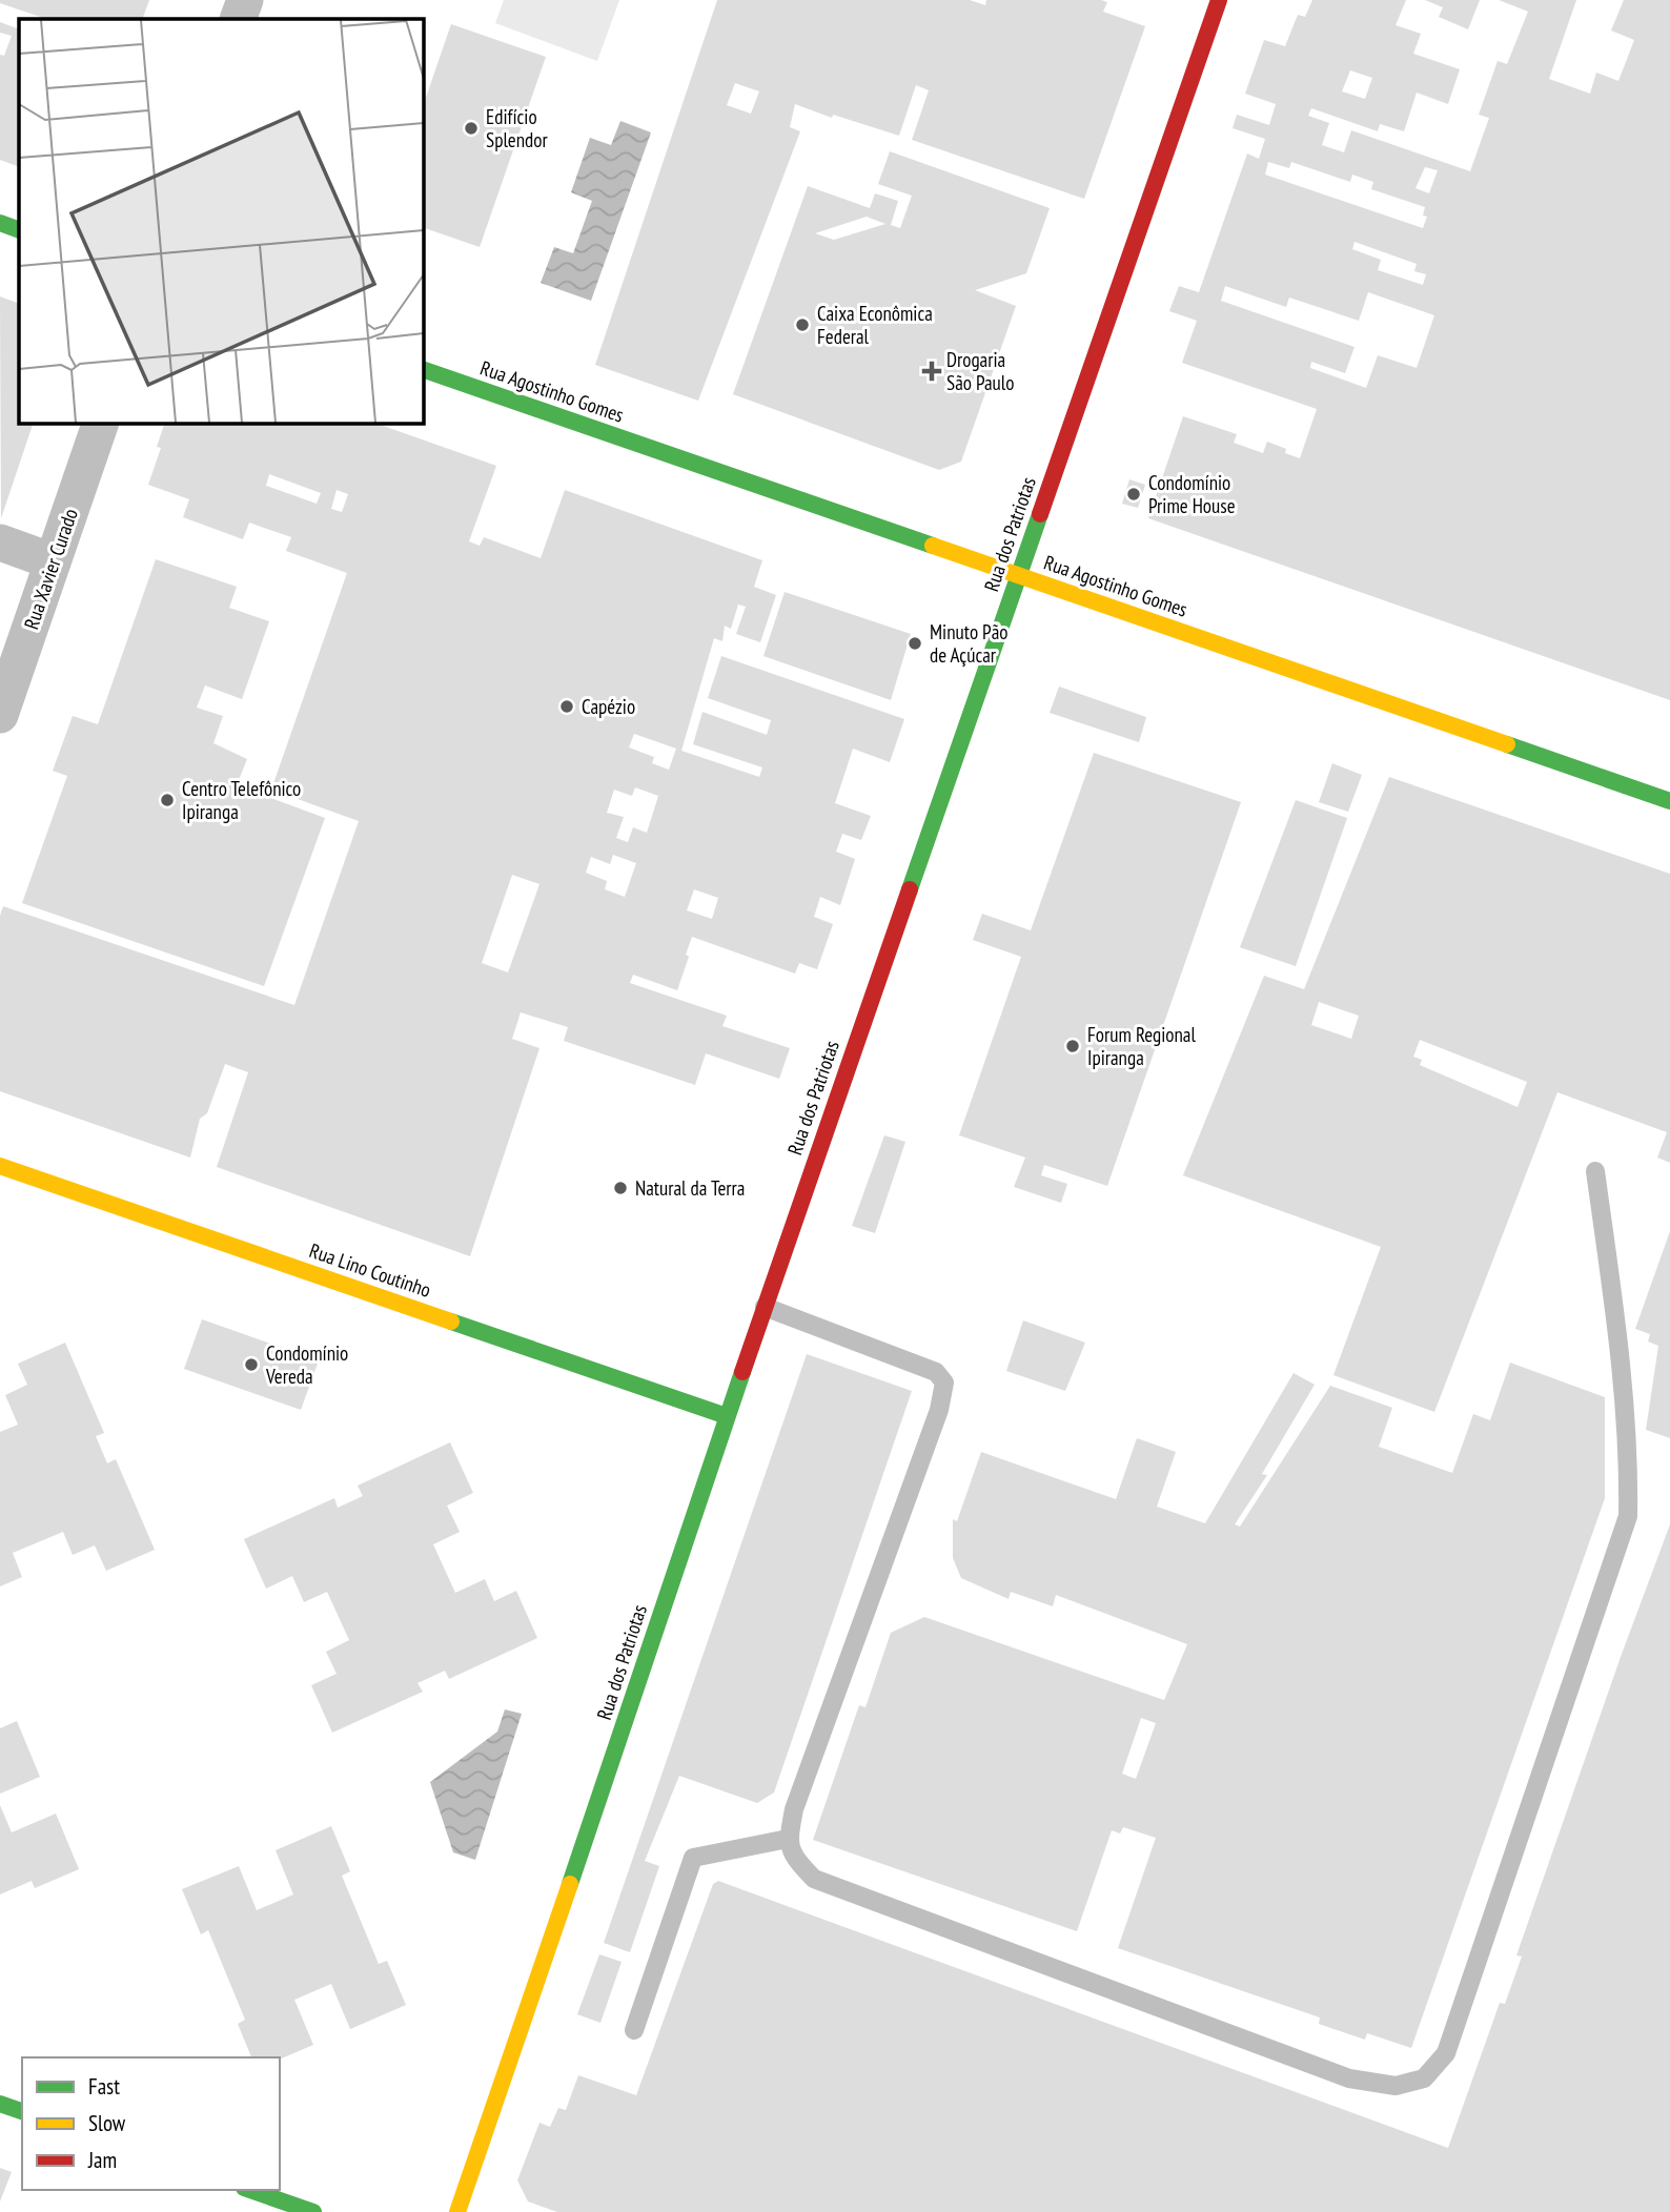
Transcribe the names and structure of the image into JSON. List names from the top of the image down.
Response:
{
  "streets": {
    "main road": ["Rua Agostinho Gomes", "Rua dos Patriotas", "Rua Lino Coutinho"],
    "street": ["Rua Xavier Curado"]
  },
  "crossings": [
    ["Rua Agostinho Gomes", "Rua dos Patriotas"],
    ["Rua dos Patriotas", "Rua Lino Coutinho"]
  ],
  "places": {
    "other": [
      "Edifício Splendor",
      "Caixa Econômica Federal",
      "Condomínio Prime House",
      "Minuto Pão de Açúcar",
      "Capézio",
      "Centro Telefônico Ipiranga",
      "Forum Regional Ipiranga",
      "Natural da Terra",
      "Condomínio Vereda"
    ],
    "health": ["Drogaria São Paulo"]
  },
  "legend": ["Fast", "Slow", "Jam"]
}
